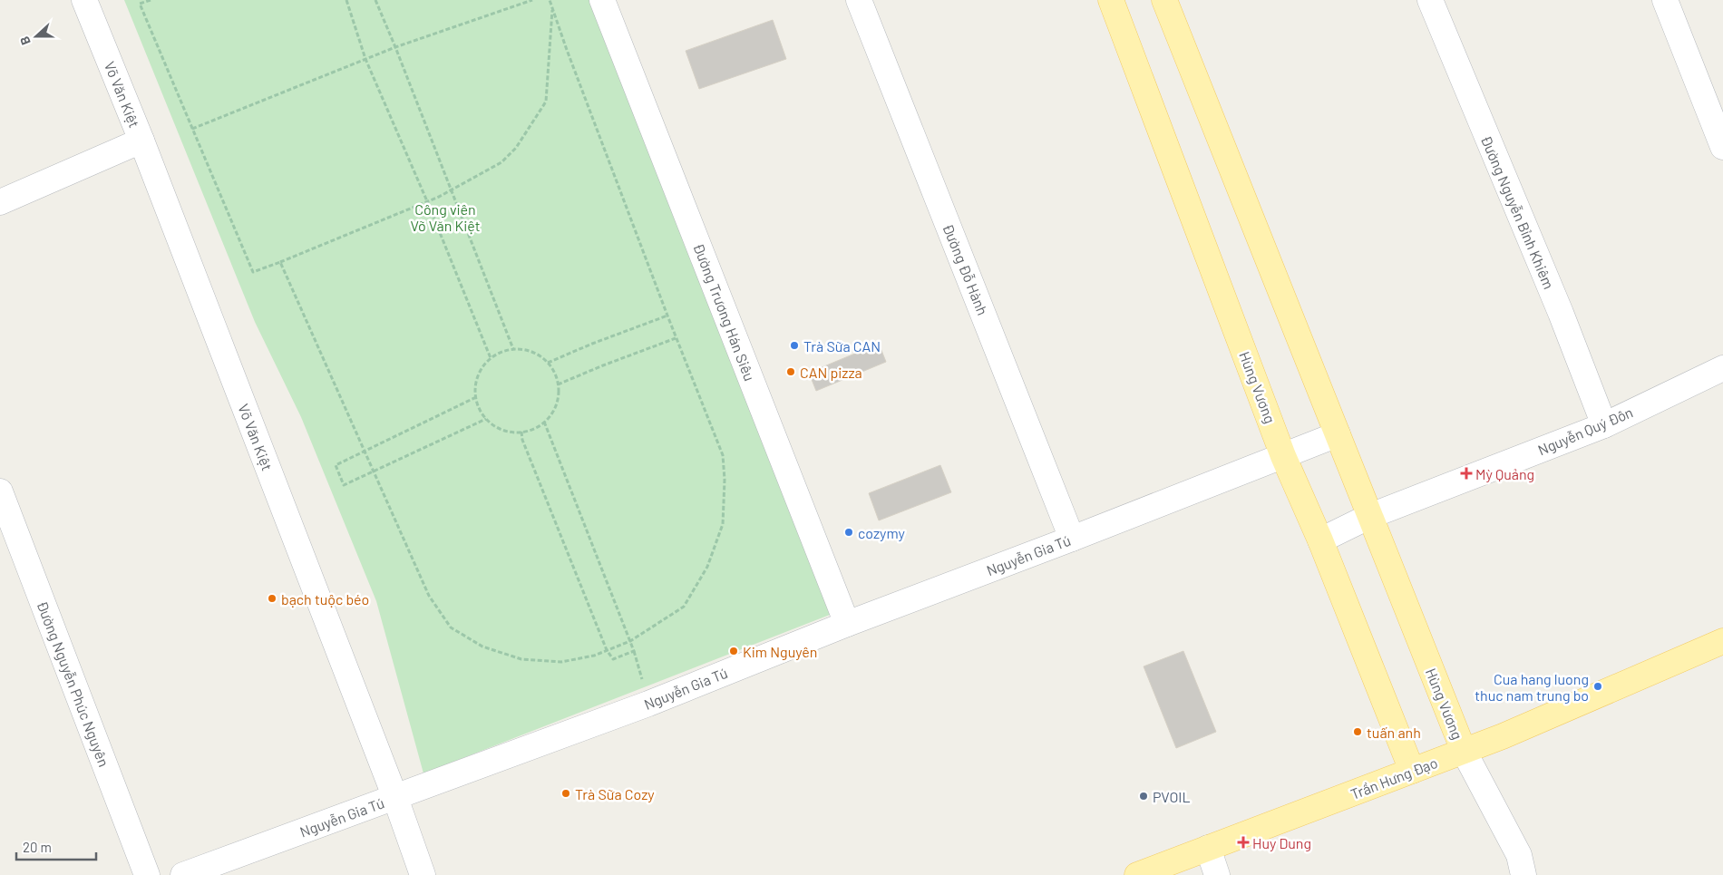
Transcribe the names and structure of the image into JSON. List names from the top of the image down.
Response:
{
  "streets": {
    "main road": ["Hùng Vương", "Trần Hưng Đạo"],
    "street": [
      "Võ Văn Kiệt",
      "Đường Nguyễn Bỉnh Khiêm",
      "Đường Đỗ Hành",
      "Đường Trương Hán Siêu",
      "Nguyễn Quý Đôn",
      "Nguyễn Gia Tú",
      "Đường Nguyễn Phúc Nguyên"
    ]
  },
  "crossings": [
    ["Võ Văn Kiệt", "Nguyễn Gia Tú"],
    ["Đường Nguyễn Bỉnh Khiêm", "Nguyễn Quý Đôn"],
    ["Đường Đỗ Hành", "Nguyễn Gia Tú"],
    ["Đường Trương Hán Siêu", "Nguyễn Gia Tú"],
    ["Hùng Vương", "Nguyễn Quý Đôn"],
    ["Hùng Vương", "Nguyễn Gia Tú"],
    ["Hùng Vương", "Trần Hưng Đạo"]
  ],
  "parks": ["Công viên Võ Văn Kiệt"],
  "places": {
    "other": [
      "Trà Sữa CAN",
      "CAN pizza",
      "cozymy",
      "bạch tuộc béo",
      "Kim Nguyên",
      "Cua hang luong thuc nam trung bo",
      "tuấn anh",
      "Trà Sữa Cozy",
      "PVOIL"
    ],
    "health": ["Mỳ Quảng", "Huy Dung"]
  },
  "scale_bar": "20 m",
  "north": "left"
}
